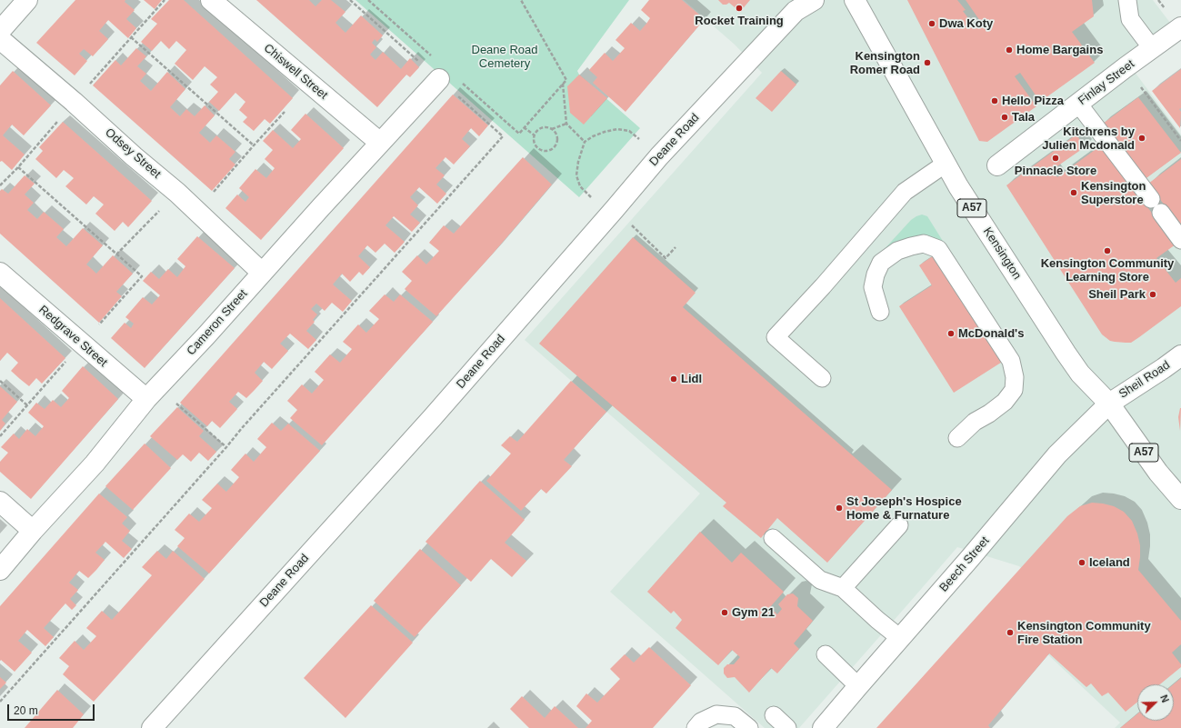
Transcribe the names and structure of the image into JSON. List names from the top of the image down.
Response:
{
  "streets": {
    "street": [
      "Chiswell Street",
      "Finlay Street",
      "Deane Road",
      "Odsey Street",
      "A57",
      "Kensington",
      "Cameron Street",
      "Redgrave Street",
      "Sheil Road",
      "Beech Street"
    ]
  },
  "crossings": [
    ["Chiswell Street", "Cameron Street"],
    ["Odsey Street", "Cameron Street"],
    ["A57", "Kensington"],
    ["A57", "Sheil Road"],
    ["A57", "Beech Street"],
    ["Kensington", "Sheil Road"],
    ["Kensington", "Beech Street"],
    ["Cameron Street", "Redgrave Street"],
    ["Sheil Road", "Beech Street"]
  ],
  "parks": ["Deane Road Cemetery"],
  "places": [
    "Rocket Training",
    "Dwa Koty",
    "Home Bargains",
    "Kensington Romer Road",
    "Hello Pizza",
    "Tala",
    "Kitchrens by Julien Mcdonald",
    "Pinnacle Store",
    "Kensington Superstore",
    "Kensington Community Learning Store",
    "Sheil Park",
    "McDonald's",
    "Lidl",
    "St Joseph's Hospice Home & Furnature",
    "Iceland",
    "Gym 21",
    "Kensington Community Fire Station"
  ],
  "scale_bar": "20 m",
  "north": "top right"
}
